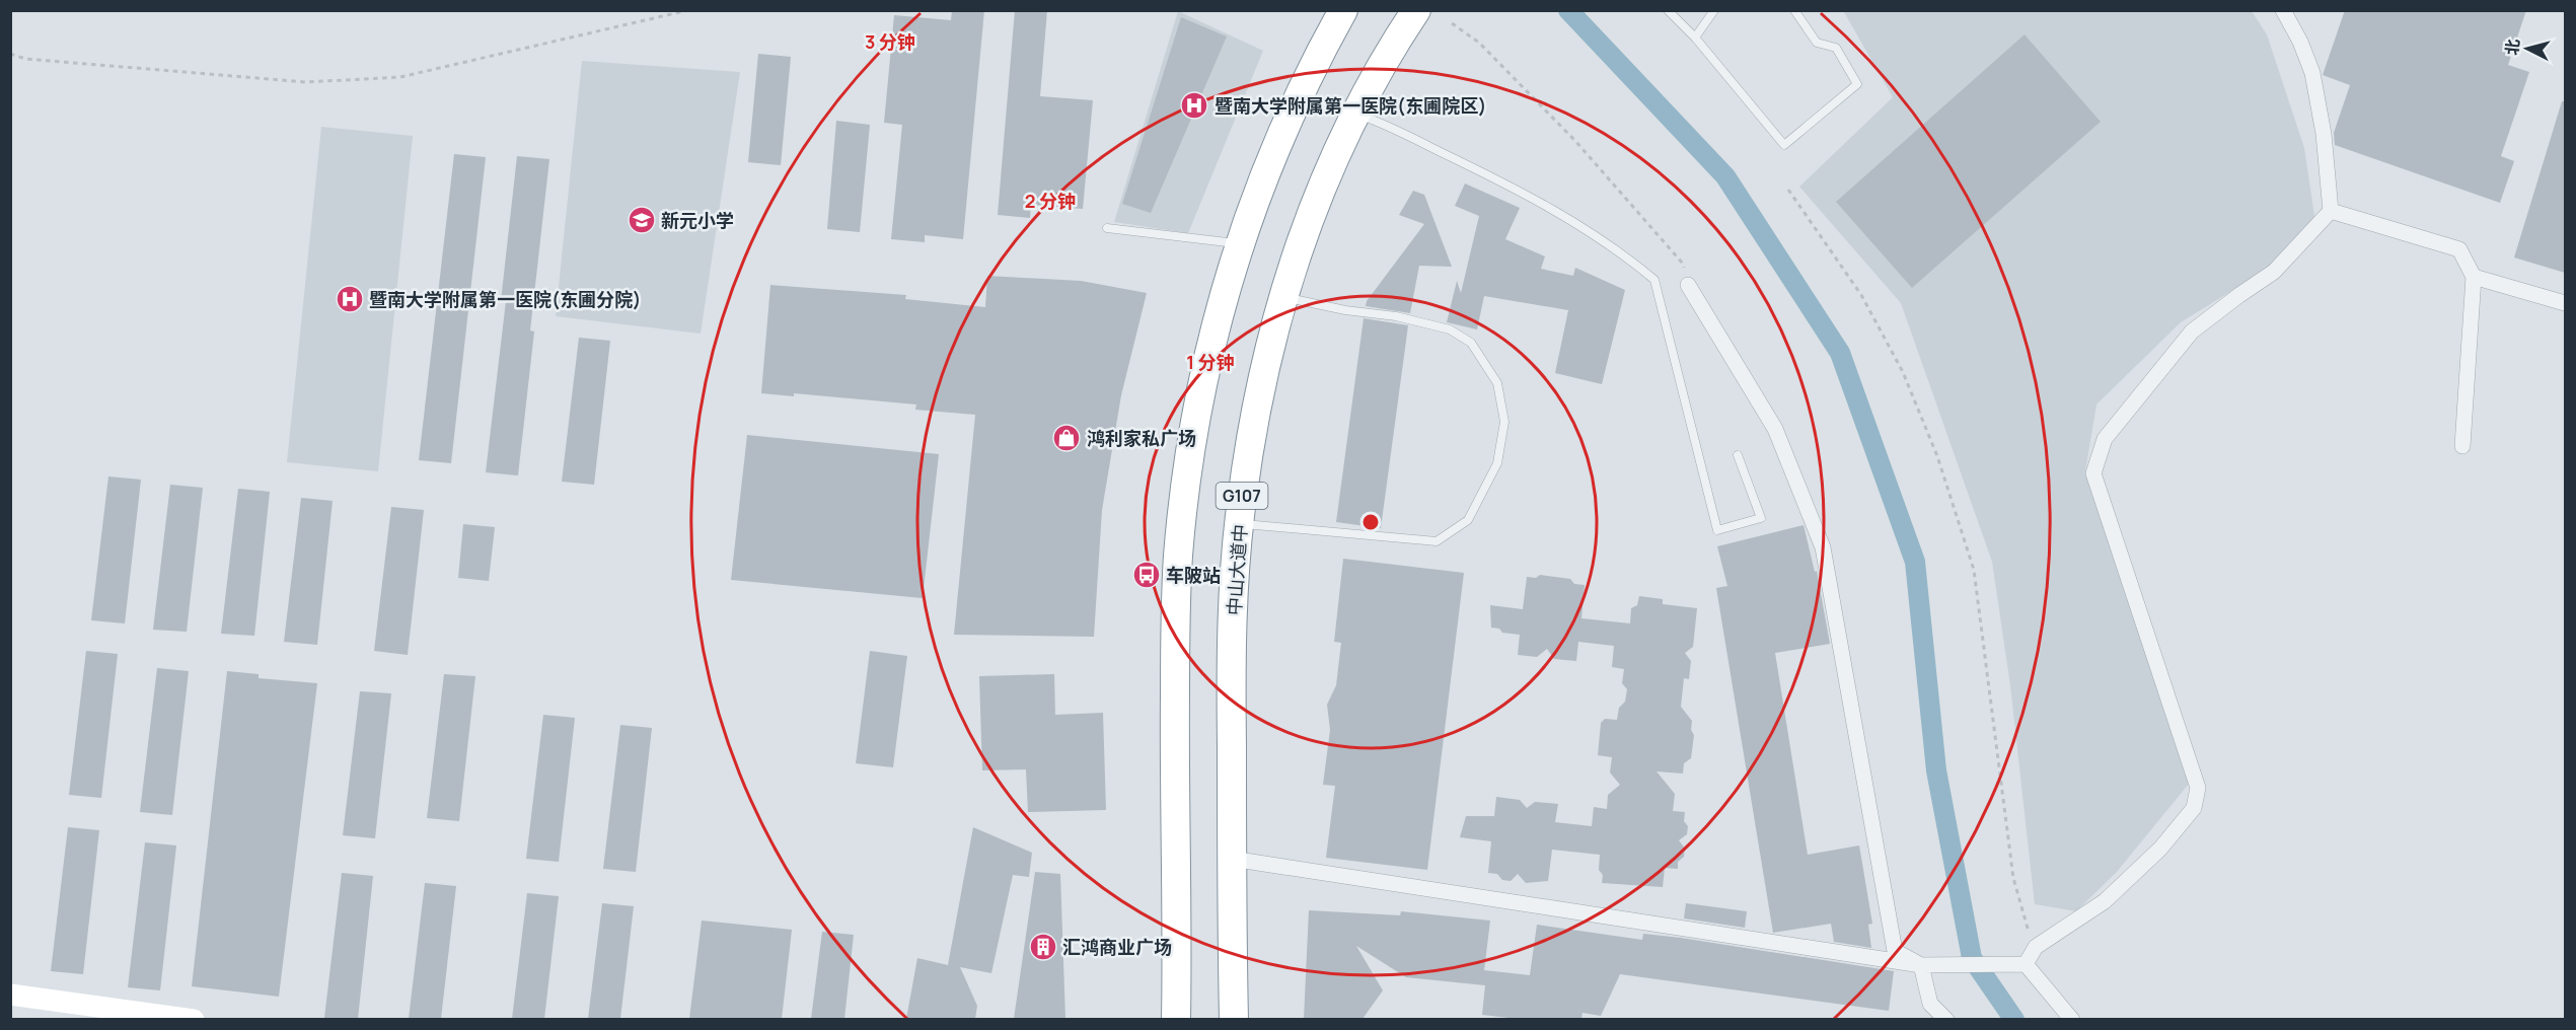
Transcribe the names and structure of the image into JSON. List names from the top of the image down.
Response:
{
  "streets": {
    "highway": ["G107", "中山大道中"]
  },
  "places": {
    "hospital": ["暨南大学附属第一医院(东圃院区)", "暨南大学附属第一医院(东圃分院)"],
    "school or university": ["新元小学"],
    "shop": ["鸿利家私广场"],
    "bus stop": ["车陂站"],
    "building": ["汇鸿商业广场"]
  },
  "north": "left",
  "rings": ["3 分钟", "2 分钟", "1 分钟"]
}
